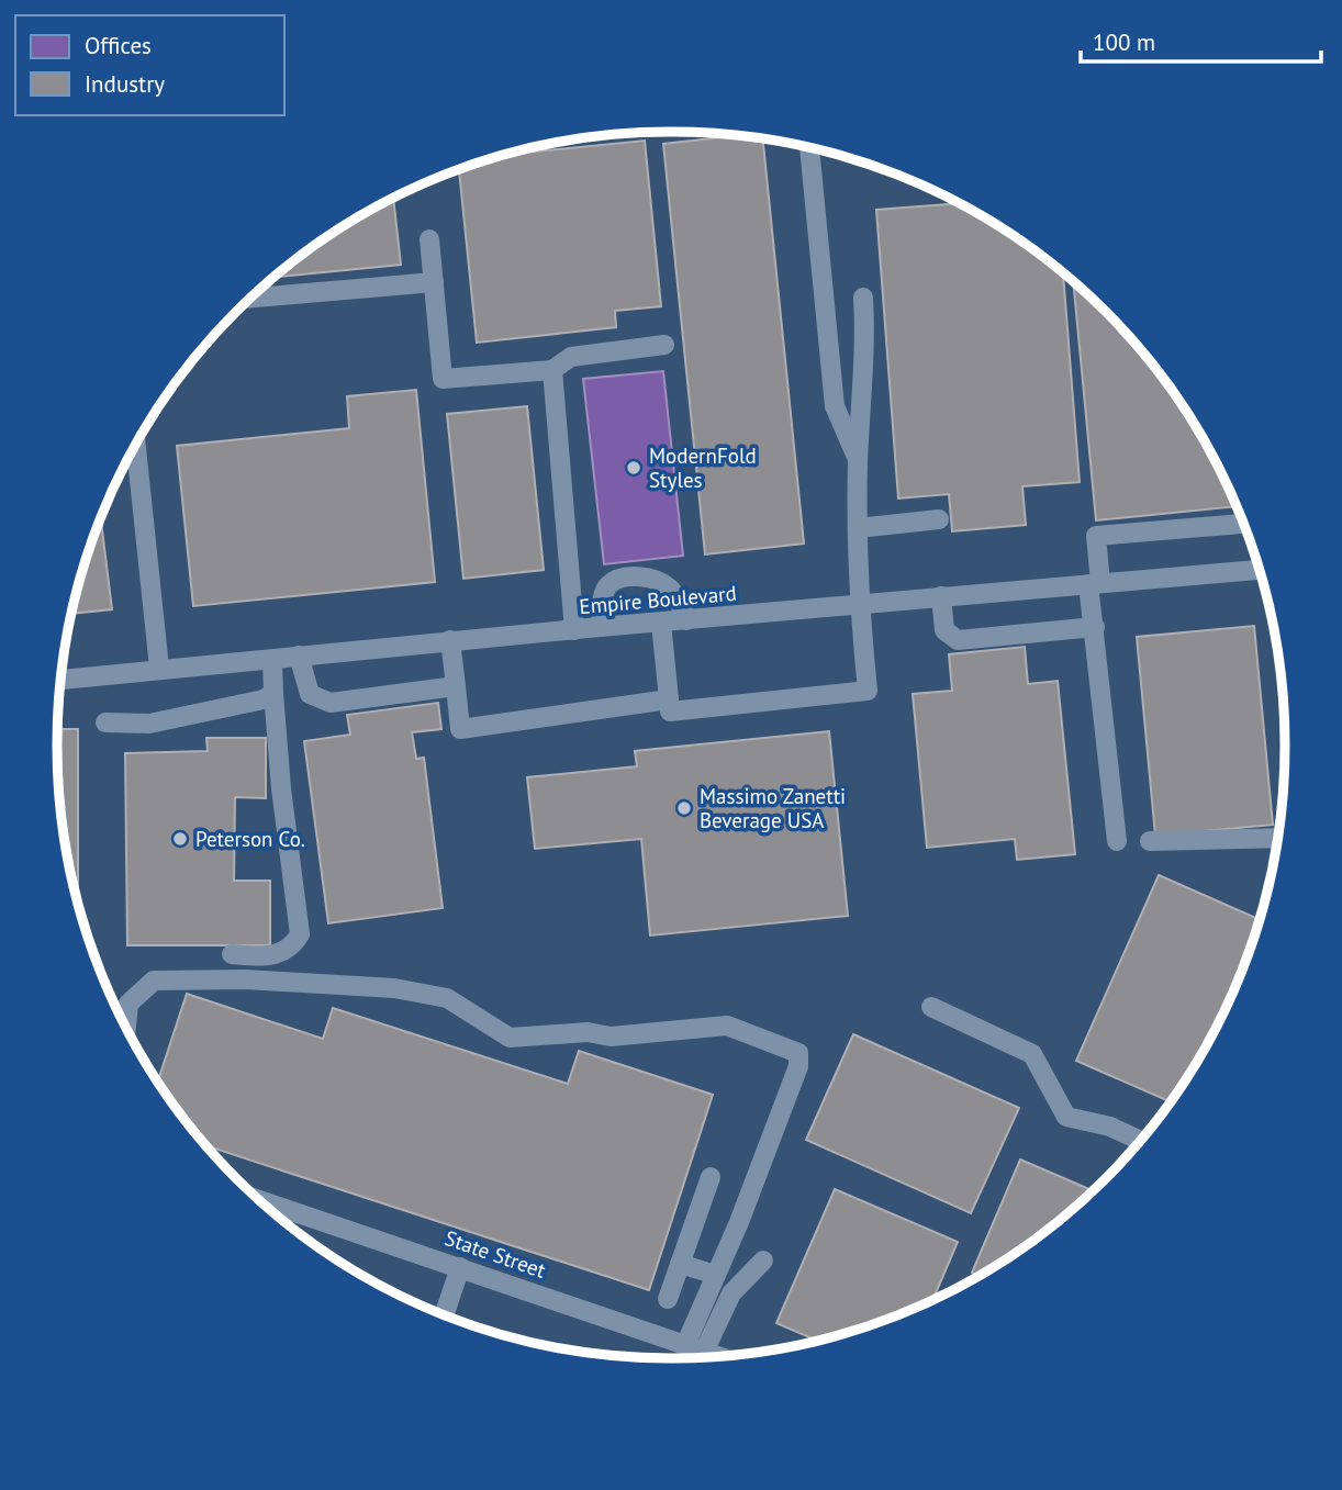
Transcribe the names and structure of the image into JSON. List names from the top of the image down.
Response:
{
  "streets": {
    "street": ["Empire Boulevard", "State Street"]
  },
  "places": ["ModernFold Styles", "Massimo Zanetti Beverage USA", "Peterson Co."],
  "legend": ["Offices", "Industry"],
  "scale_bar": "100 m"
}
